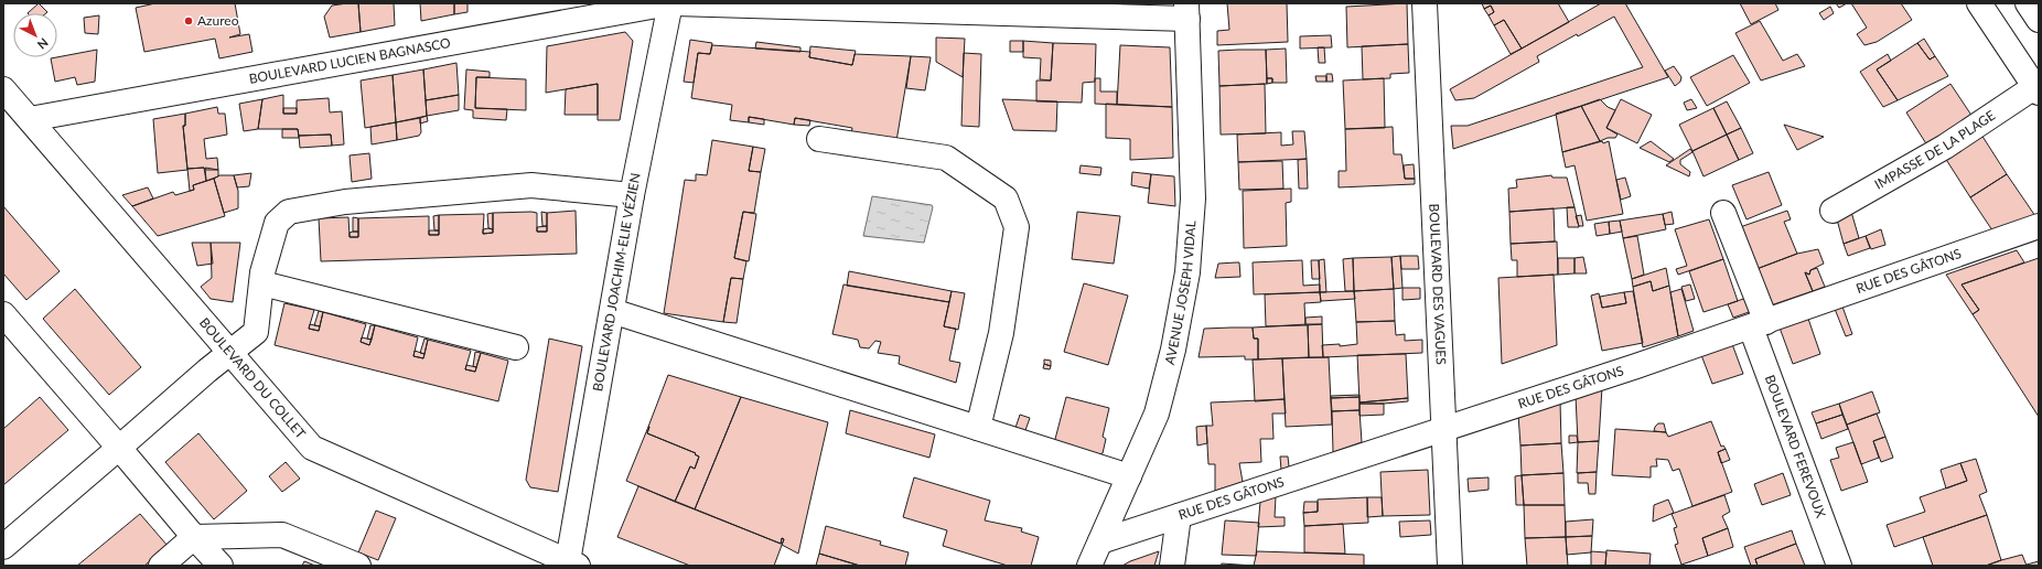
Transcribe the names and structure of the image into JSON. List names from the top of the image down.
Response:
{
  "streets": {
    "street": [
      "BOULEVARD LUCIEN BAGNASCO",
      "IMPASSE DE LA PLAGE",
      "RUE DES GÂTONS",
      "BOULEVARD JOACHIM-ELIE VÉZIEN",
      "BOULEVARD DES VAGUES",
      "AVENUE JOSEPH VIDAL",
      "BOULEVARD DU COLLET",
      "BOULEVARD FEREVOUX"
    ]
  },
  "crossings": [
    ["BOULEVARD LUCIEN BAGNASCO", "BOULEVARD JOACHIM-ELIE VÉZIEN"],
    ["BOULEVARD LUCIEN BAGNASCO", "BOULEVARD DU COLLET"],
    ["RUE DES GÂTONS", "BOULEVARD DES VAGUES"],
    ["RUE DES GÂTONS", "AVENUE JOSEPH VIDAL"],
    ["RUE DES GÂTONS", "BOULEVARD FEREVOUX"],
    ["BOULEVARD JOACHIM-ELIE VÉZIEN", "BOULEVARD DU COLLET"]
  ],
  "places": ["Azureo"],
  "north": "bottom right"
}
